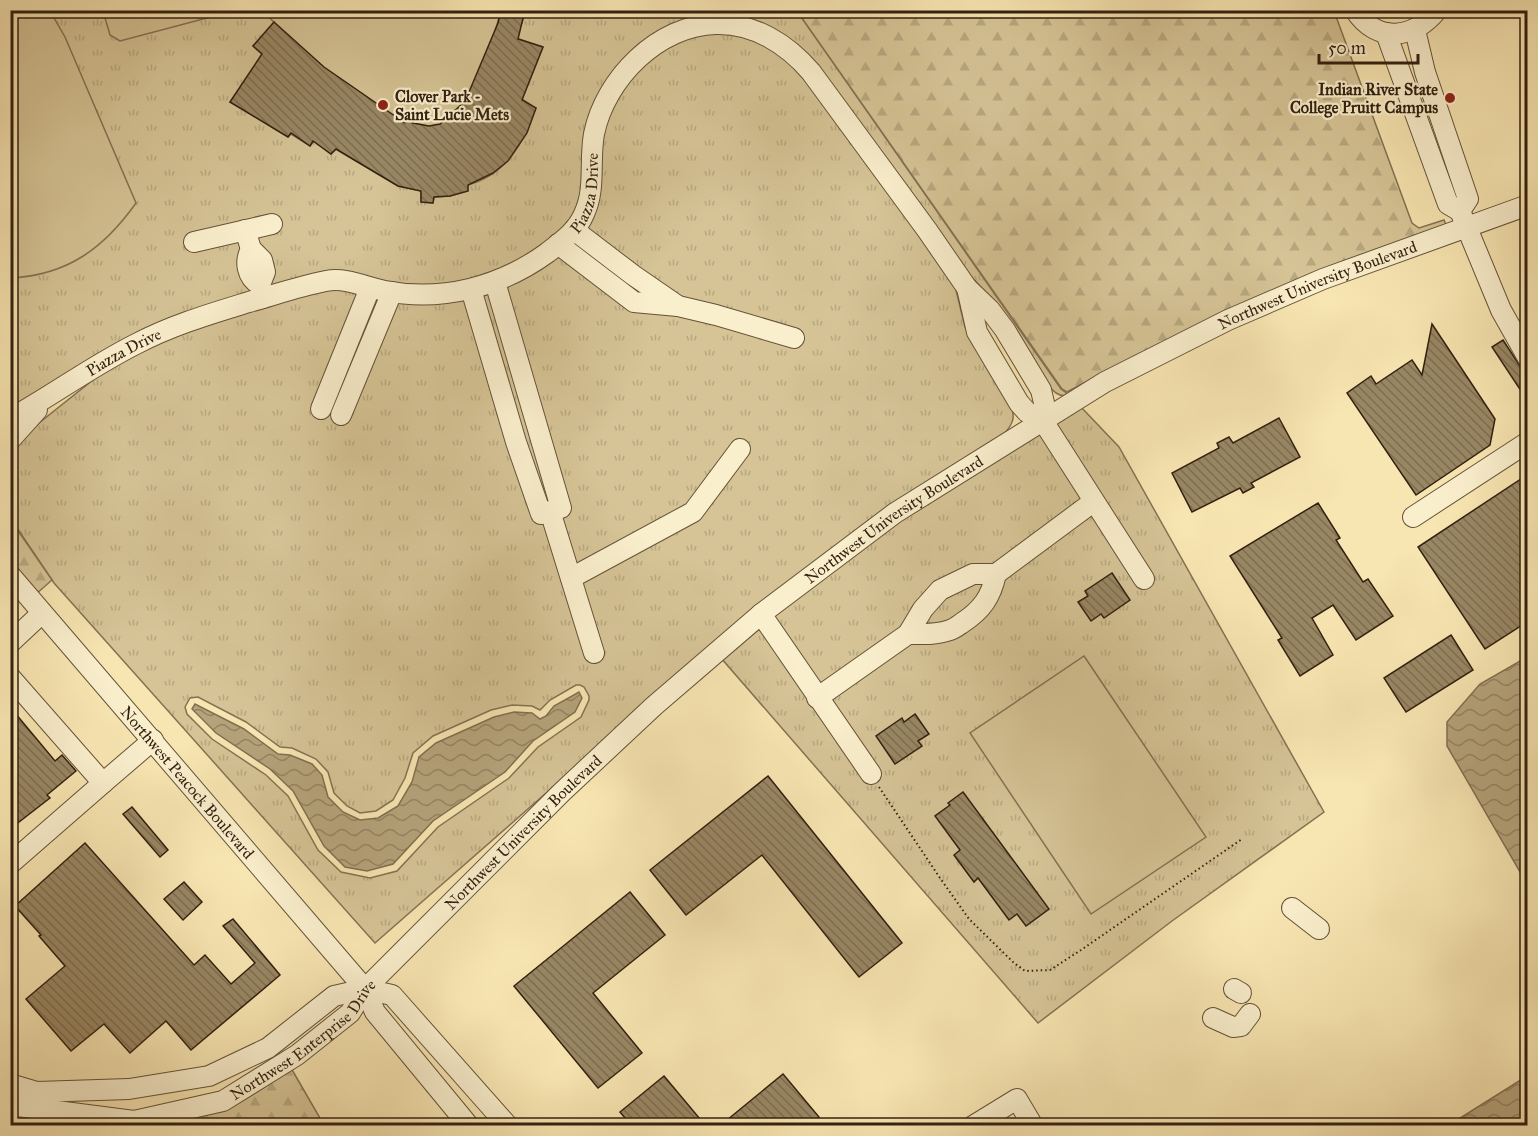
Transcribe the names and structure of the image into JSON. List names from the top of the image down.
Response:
{
  "streets": {
    "street": [
      "Piazza Drive",
      "Northwest University Boulevard",
      "Northwest Peacock Boulevard",
      "Northwest Enterprise Drive"
    ]
  },
  "crossings": [
    ["Piazza Drive", "Northwest University Boulevard"],
    ["Northwest University Boulevard", "Northwest Peacock Boulevard"],
    ["Northwest University Boulevard", "Northwest Enterprise Drive"],
    ["Northwest Peacock Boulevard", "Northwest Enterprise Drive"]
  ],
  "places": ["Indian River State College Pruitt Campus", "Clover Park - Saint Lucie Mets"],
  "scale_bar": "50 m"
}
